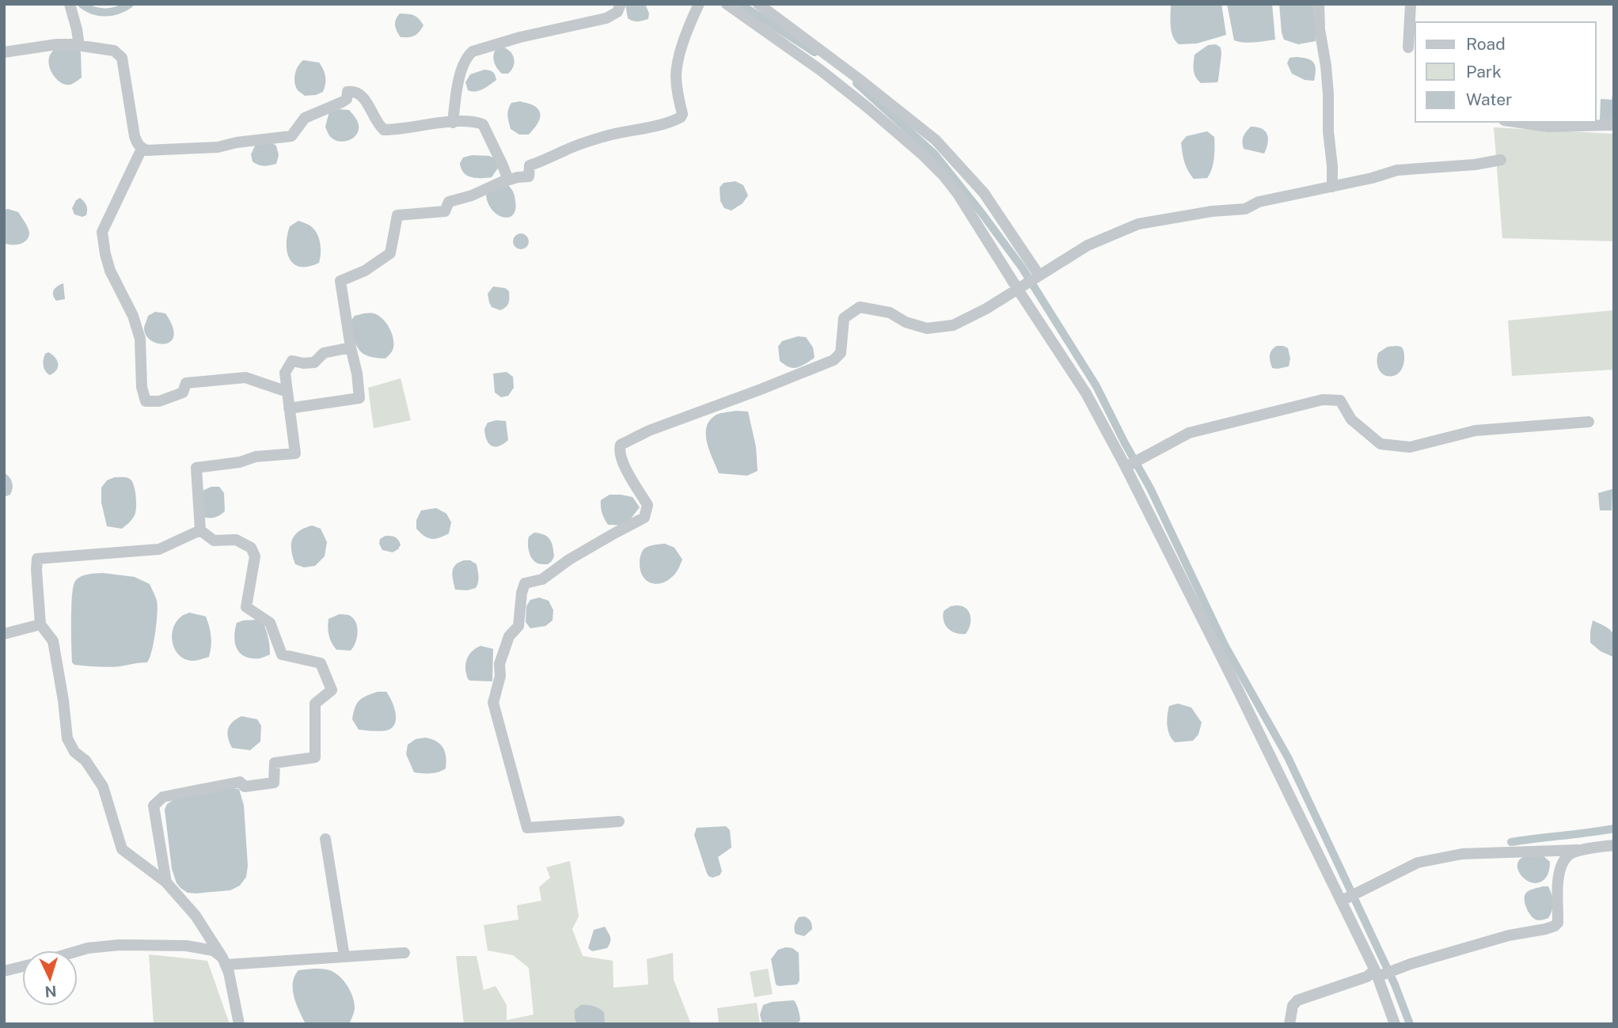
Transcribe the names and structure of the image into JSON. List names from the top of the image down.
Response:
{
  "legend": ["Road", "Park", "Water"],
  "north": "bottom"
}
